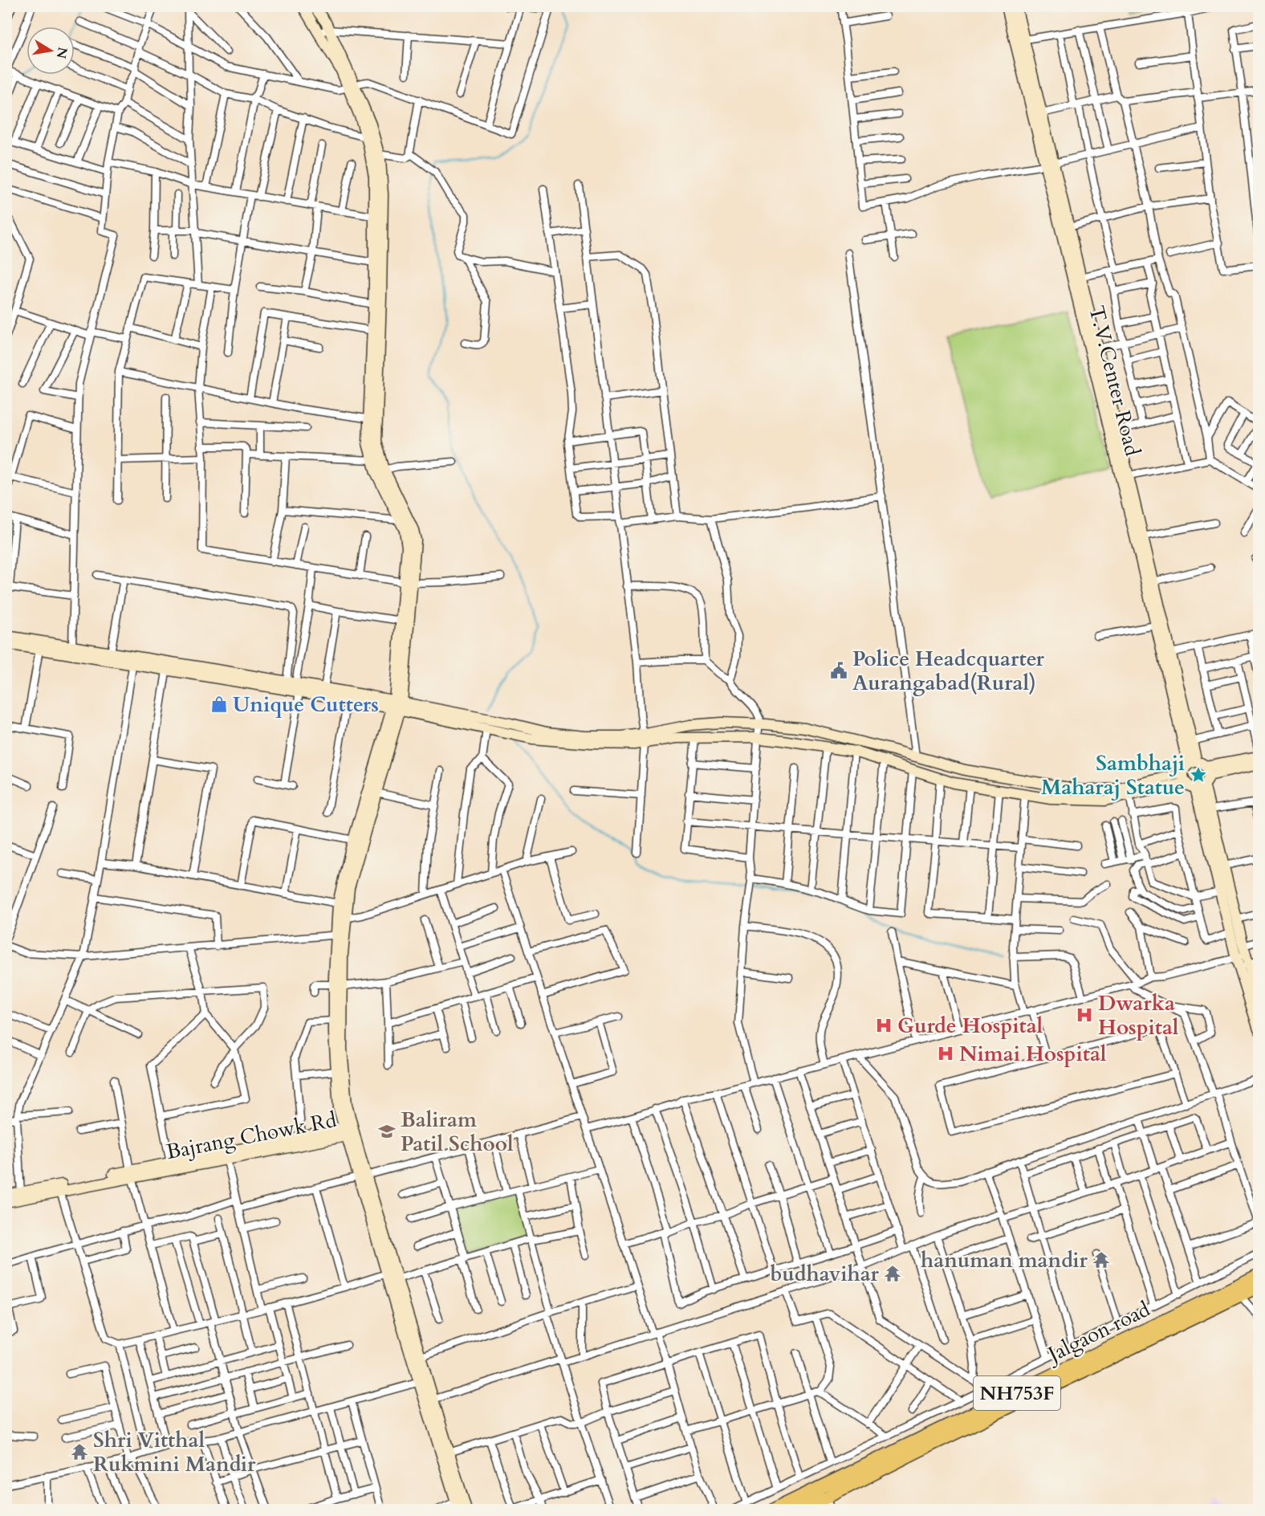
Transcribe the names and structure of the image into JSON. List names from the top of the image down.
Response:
{
  "streets": {
    "highway": ["Jalgaon road", "NH753F"],
    "street": ["T.V.Center Road", "Bajrang Chowk Rd"]
  },
  "places": {
    "public building": ["Police Headcquarter Aurangabad(Rural)"],
    "shop": ["Unique Cutters"],
    "place": ["Sambhaji Maharaj Statue"],
    "hospital": ["Dwarka Hospital", "Gurde Hospital", "Nimai Hospital"],
    "school or university": ["Baliram Patil School"],
    "temple": ["hanuman mandir", "budhavihar", "Shri Vitthal Rukmini Mandir"]
  },
  "north": "right"
}
